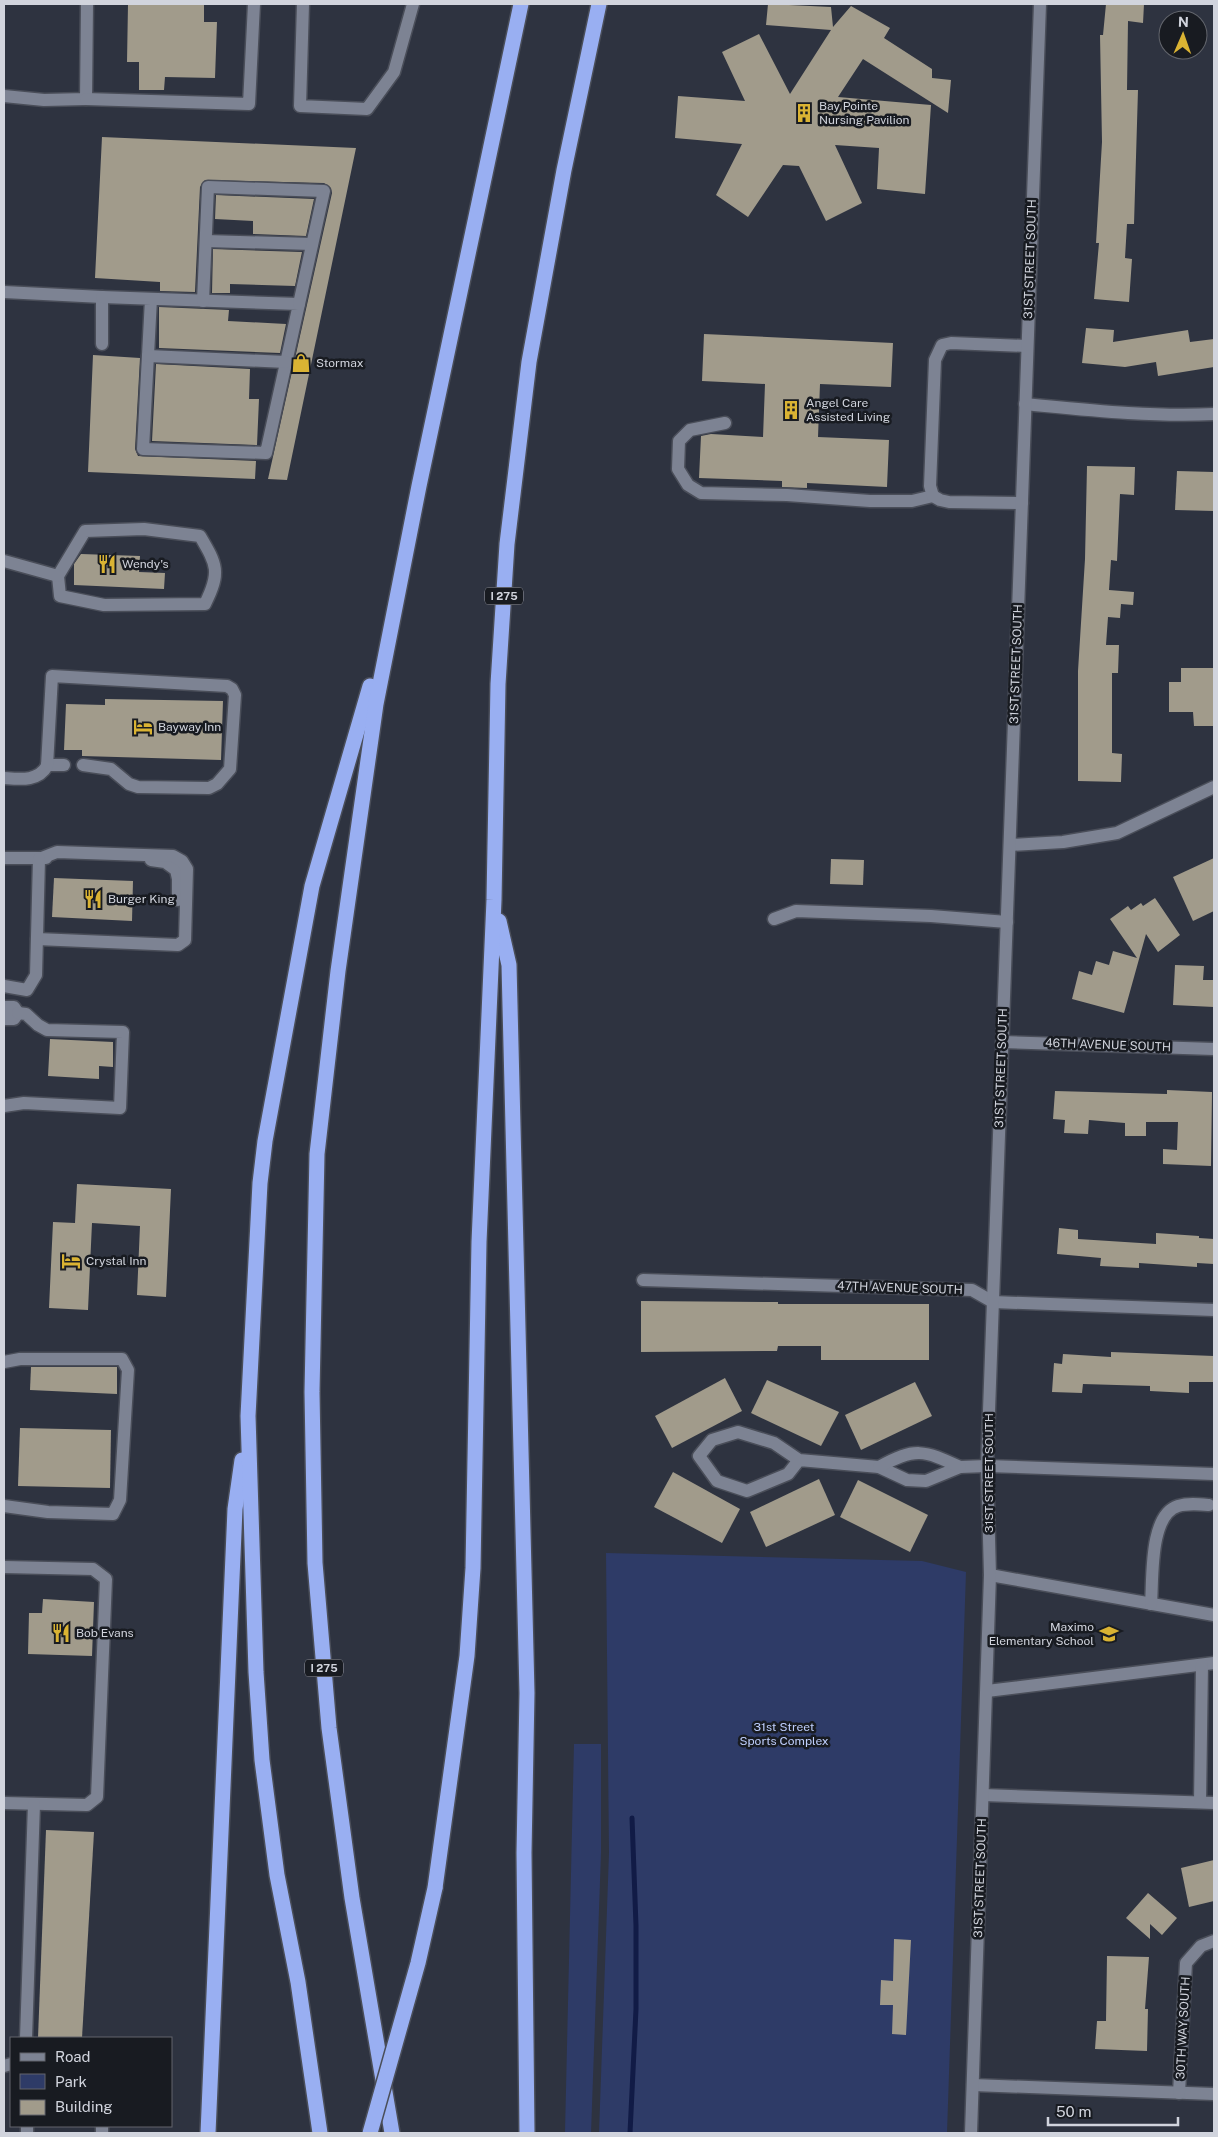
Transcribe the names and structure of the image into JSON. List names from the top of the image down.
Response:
{
  "streets": {
    "highway": ["I 275"],
    "street": [
      "31ST STREET SOUTH",
      "46TH AVENUE SOUTH",
      "47TH AVENUE SOUTH",
      "30TH WAY SOUTH"
    ]
  },
  "crossings": [
    ["31ST STREET SOUTH", "46TH AVENUE SOUTH"],
    ["31ST STREET SOUTH", "47TH AVENUE SOUTH"]
  ],
  "parks": ["31st Street Sports Complex"],
  "places": {
    "building": ["Bay Pointe Nursing Pavilion", "Angel Care Assisted Living"],
    "shop": ["Stormax"],
    "restaurant": ["Wendy's", "Burger King", "Bob Evans"],
    "hotel": ["Bayway Inn", "Crystal Inn"],
    "school or university": ["Maximo Elementary School"]
  },
  "legend": ["Road", "Park", "Building"],
  "scale_bar": "50 m",
  "north": "top"
}
